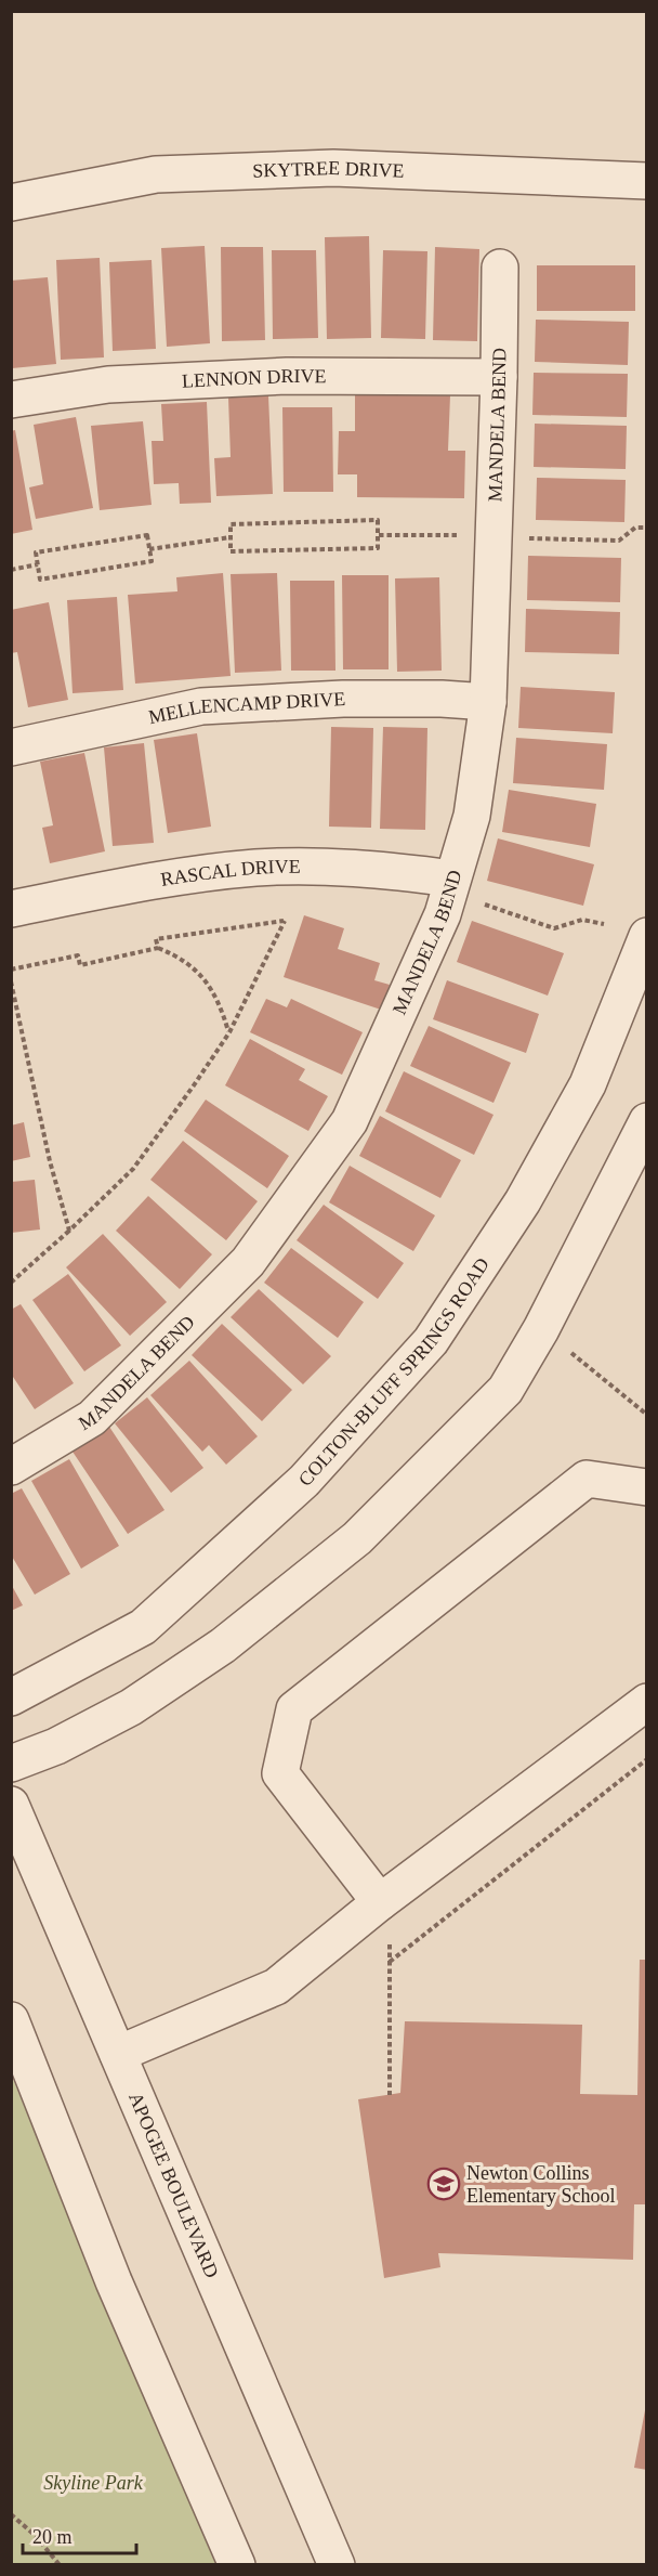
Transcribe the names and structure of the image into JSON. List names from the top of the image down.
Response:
{
  "streets": {
    "street": [
      "SKYTREE DRIVE",
      "LENNON DRIVE",
      "MANDELA BEND",
      "MELLENCAMP DRIVE",
      "RASCAL DRIVE",
      "COLTON-BLUFF SPRINGS ROAD",
      "APOGEE BOULEVARD"
    ]
  },
  "crossings": [
    ["LENNON DRIVE", "MANDELA BEND"],
    ["MANDELA BEND", "MELLENCAMP DRIVE"],
    ["MANDELA BEND", "RASCAL DRIVE"]
  ],
  "parks": ["Skyline Park"],
  "places": {
    "school or university": ["Newton Collins Elementary School"]
  },
  "scale_bar": "20 m"
}
